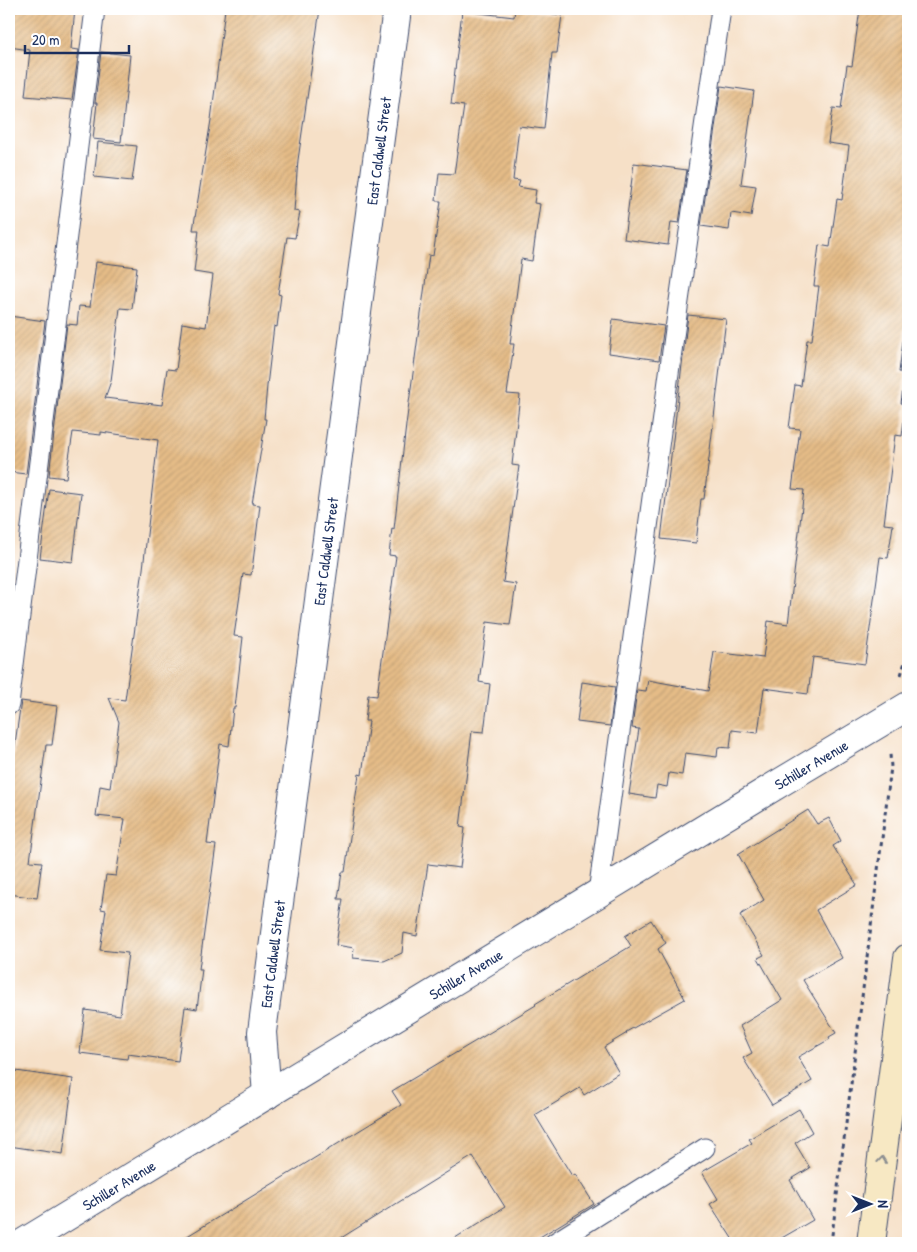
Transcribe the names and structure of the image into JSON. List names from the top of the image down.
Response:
{
  "streets": {
    "street": ["East Caldwell Street", "Schiller Avenue"]
  },
  "crossings": [
    ["East Caldwell Street", "Schiller Avenue"]
  ],
  "scale_bar": "20 m",
  "north": "right"
}
